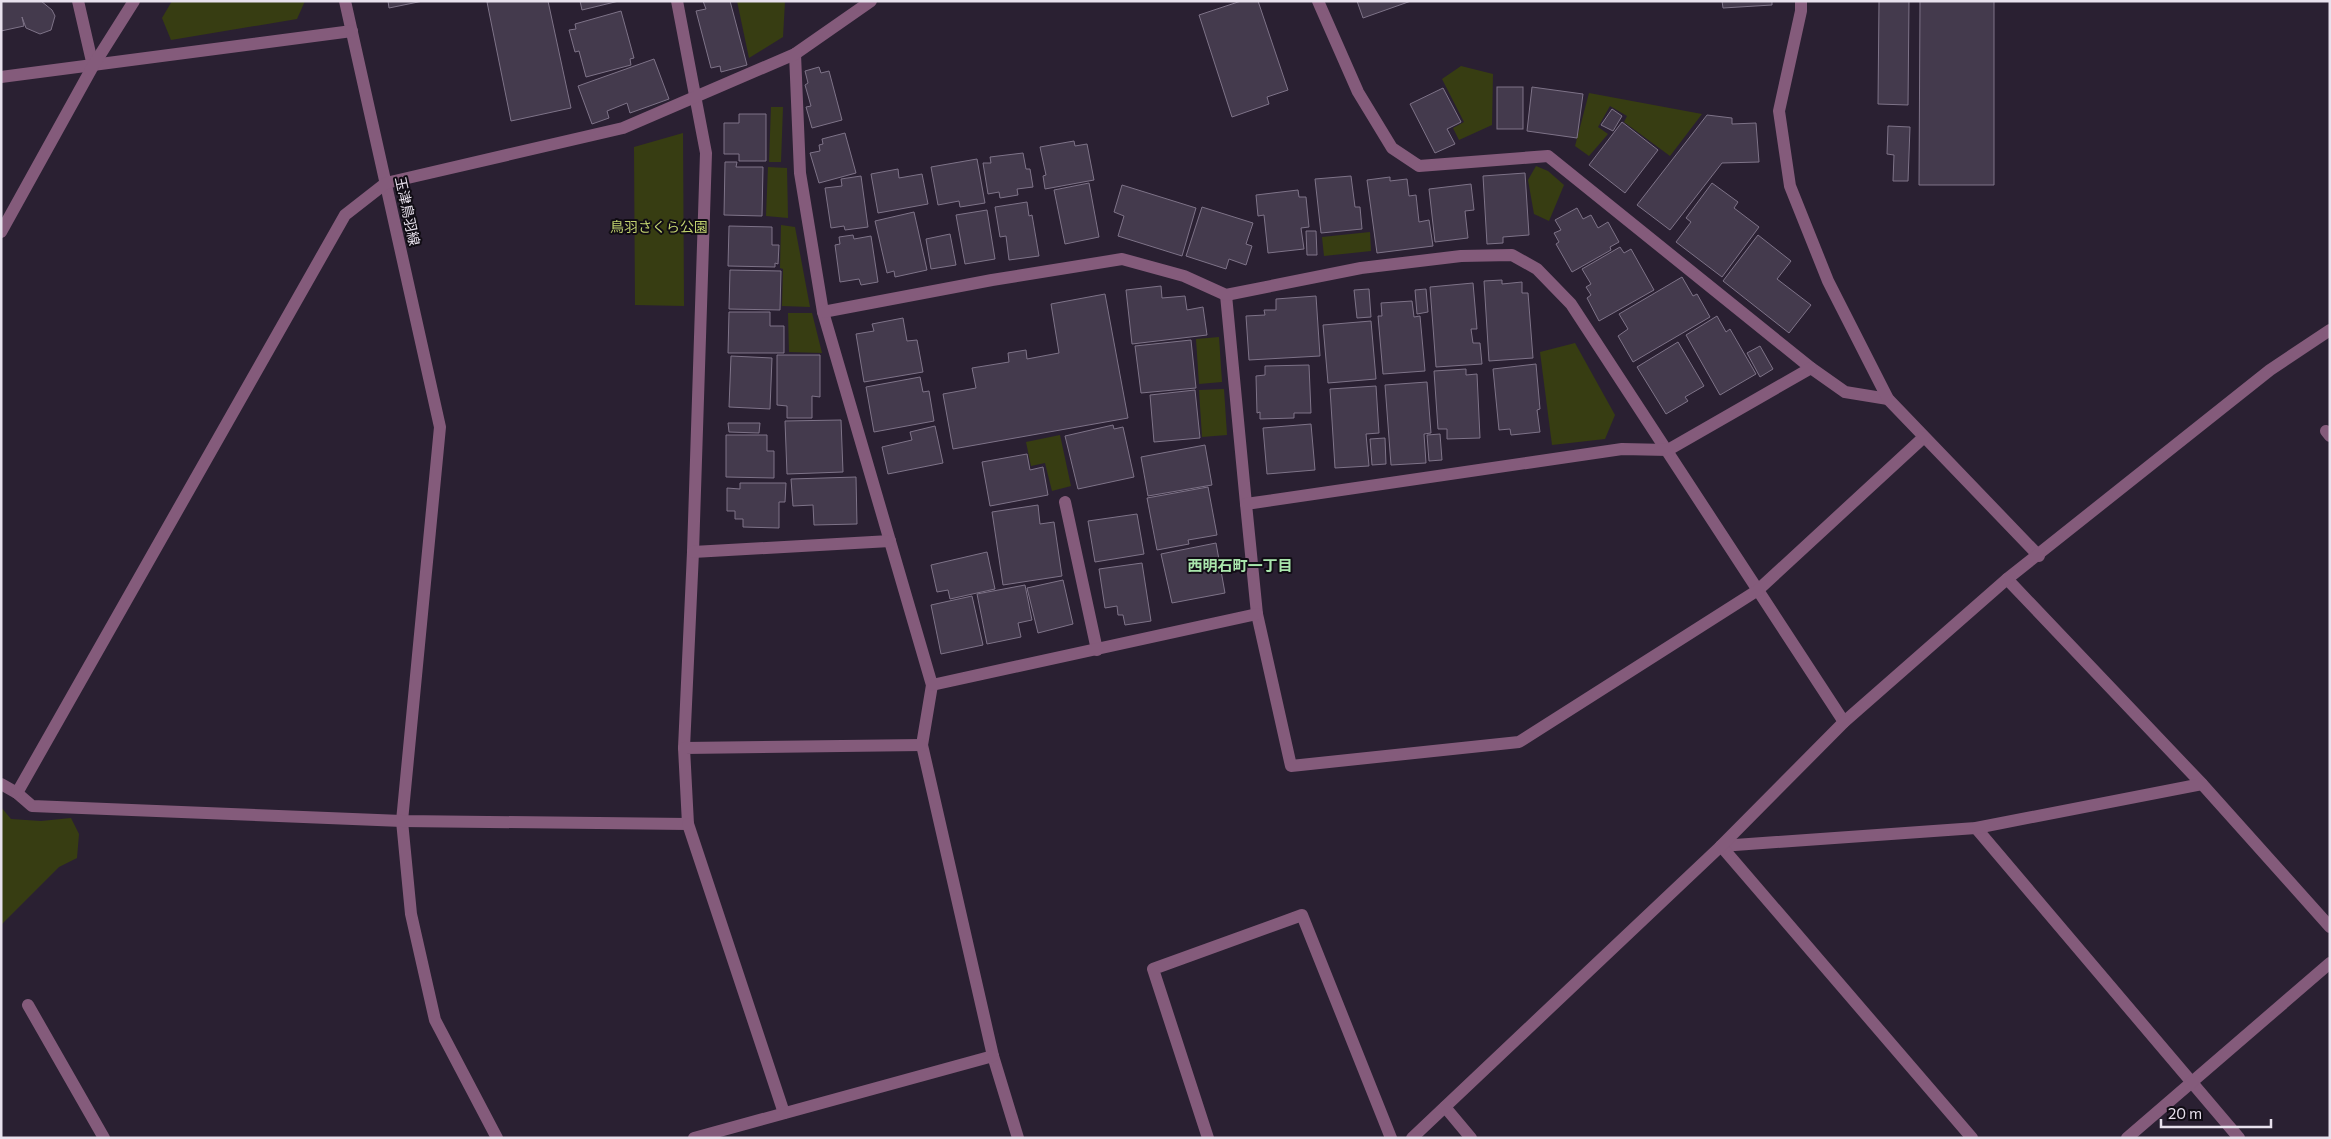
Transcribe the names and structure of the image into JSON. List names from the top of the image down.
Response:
{
  "streets": {
    "street": ["玉津鳥羽線"]
  },
  "districts": ["西明石町一丁目"],
  "parks": ["鳥羽さくら公園"],
  "scale_bar": "20 m"
}
